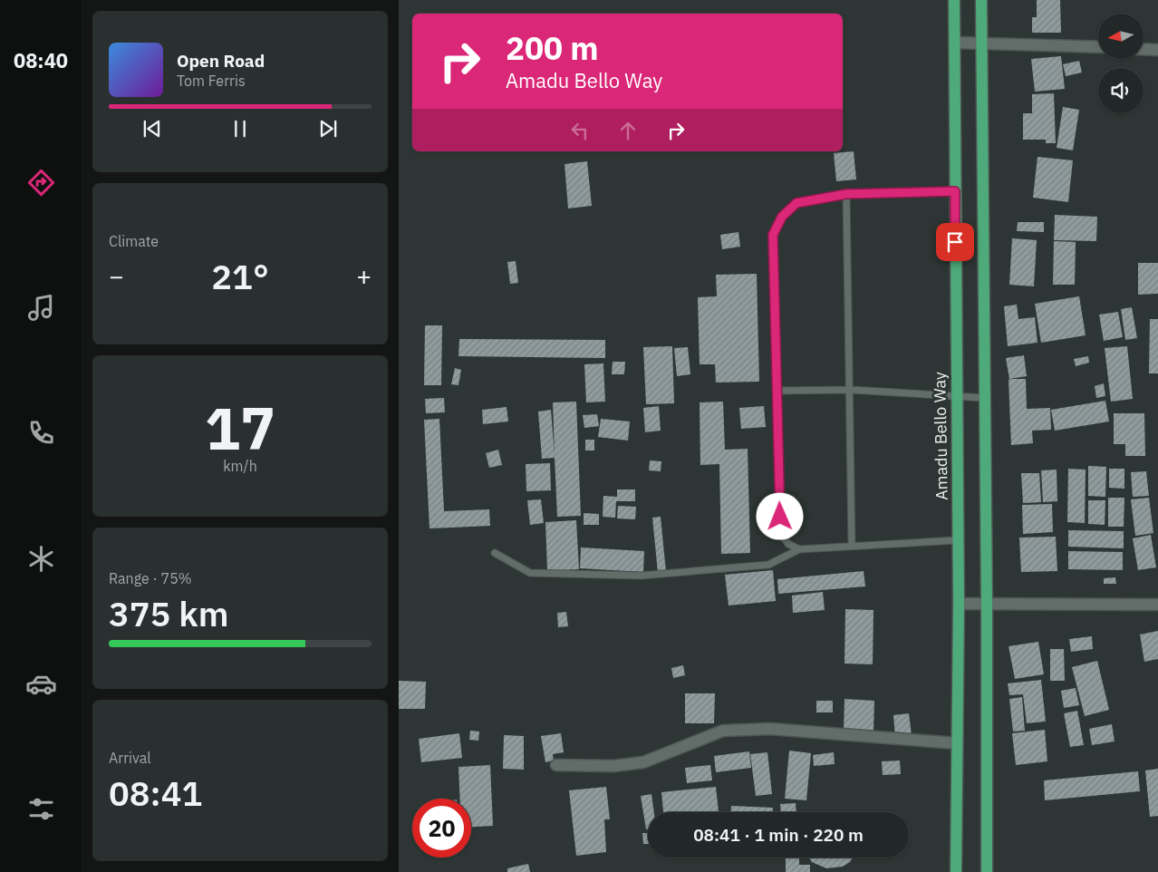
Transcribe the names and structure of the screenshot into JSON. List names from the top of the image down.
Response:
{
  "streets": {
    "main road": ["Amadu Bello Way"]
  },
  "north": "left",
  "page": {
    "tabs": "08:40",
    "turn": ["200 m", "Amadu Bello Way"],
    "song": ["Open Road", "Tom Ferris"],
    "tile": [
      "Climate",
      ["17", "km/h"],
      ["Range · 75%", "375 km"],
      ["Arrival", "08:41"]
    ],
    "heat": ["−", "21°", "+"],
    "limit": "20",
    "trip": "08:41 · 1 min · 220 m"
  }
}
